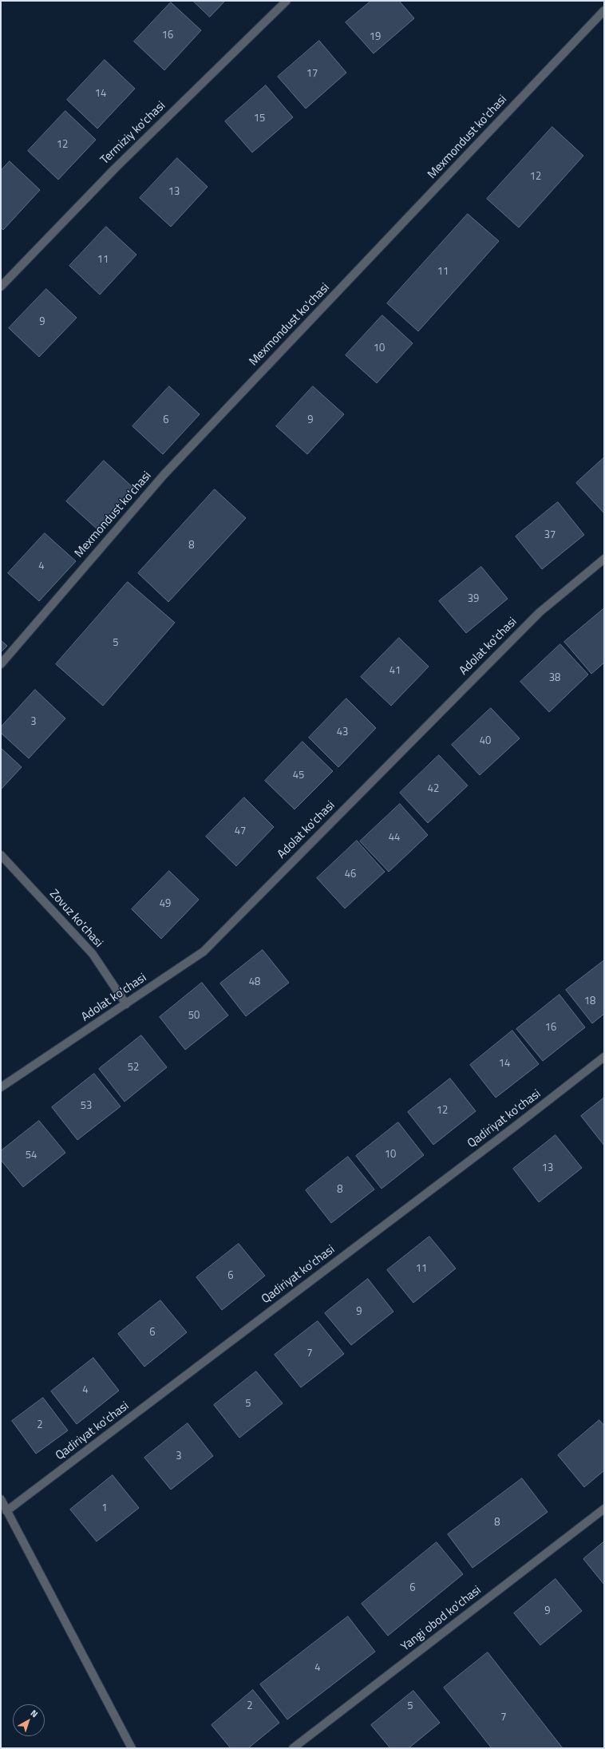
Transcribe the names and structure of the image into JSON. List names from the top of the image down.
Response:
{
  "streets": {
    "street": [
      "Termiziy ko'chasi",
      "Mexmondust ko'chasi",
      "Adolat ko'chasi",
      "Zovuz ko'chasi",
      "Qadiriyat ko'chasi",
      "Yangi obod ko'chasi"
    ]
  },
  "crossings": [
    ["Adolat ko'chasi", "Zovuz ko'chasi"]
  ],
  "house_numbers": [
    "16",
    "19",
    "17",
    "14",
    "15",
    "12",
    "12",
    "13",
    "11",
    "11",
    "9",
    "10",
    "6",
    "9",
    "37",
    "8",
    "4",
    "39",
    "5",
    "41",
    "38",
    "3",
    "43",
    "40",
    "45",
    "42",
    "47",
    "44",
    "46",
    "49",
    "48",
    "18",
    "50",
    "16",
    "14",
    "52",
    "53",
    "12",
    "10",
    "54",
    "13",
    "8",
    "11",
    "6",
    "9",
    "6",
    "7",
    "4",
    "5",
    "2",
    "3",
    "1",
    "8",
    "6",
    "9",
    "4",
    "2",
    "5",
    "7"
  ],
  "north": "top right"
}
